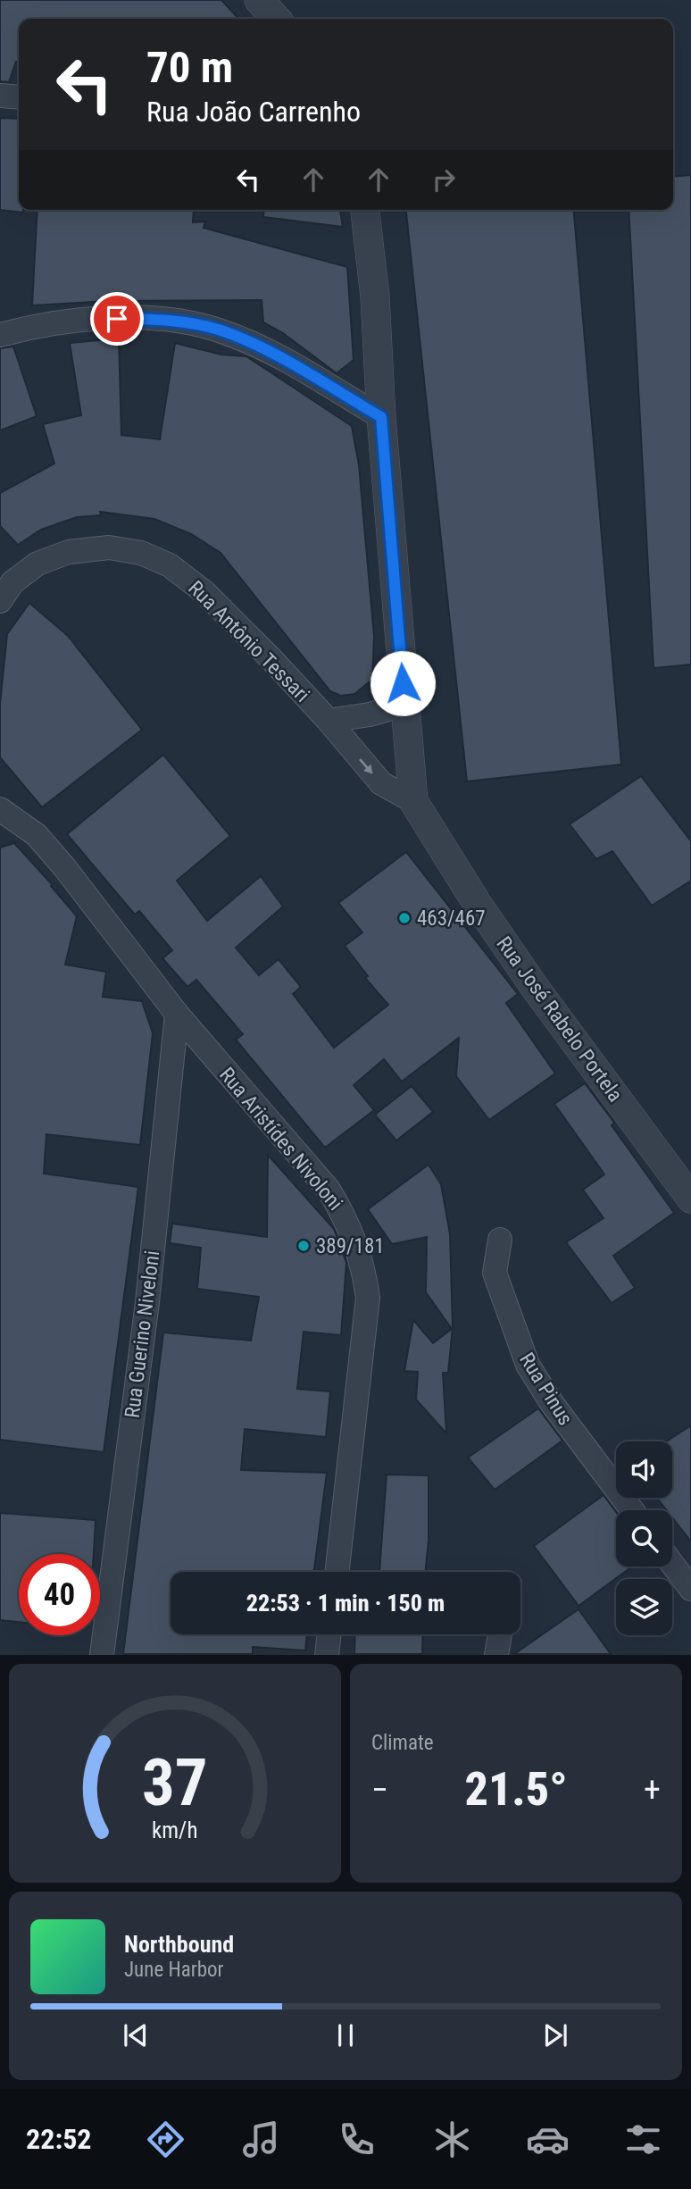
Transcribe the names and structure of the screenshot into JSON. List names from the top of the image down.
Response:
{
  "streets": {
    "street": [
      "Rua Antônio Tessari",
      "Rua José Rabelo Portela",
      "Rua Aristídes Nivoloni",
      "Rua Guerino Niveloni",
      "Rua Pinus"
    ]
  },
  "crossings": [
    ["Rua Antônio Tessari", "Rua José Rabelo Portela"],
    ["Rua Aristídes Nivoloni", "Rua Guerino Niveloni"]
  ],
  "places": ["463/467", "389/181"],
  "page": {
    "turn": ["70 m", "Rua João Carrenho"],
    "limit": "40",
    "trip": "22:53 · 1 min · 150 m",
    "tile": "Climate",
    "heat": ["−", "21.5°", "+"],
    "song": ["Northbound", "June Harbor"],
    "tabs": "22:52",
    "gauge": ["37", "km/h"]
  }
}
